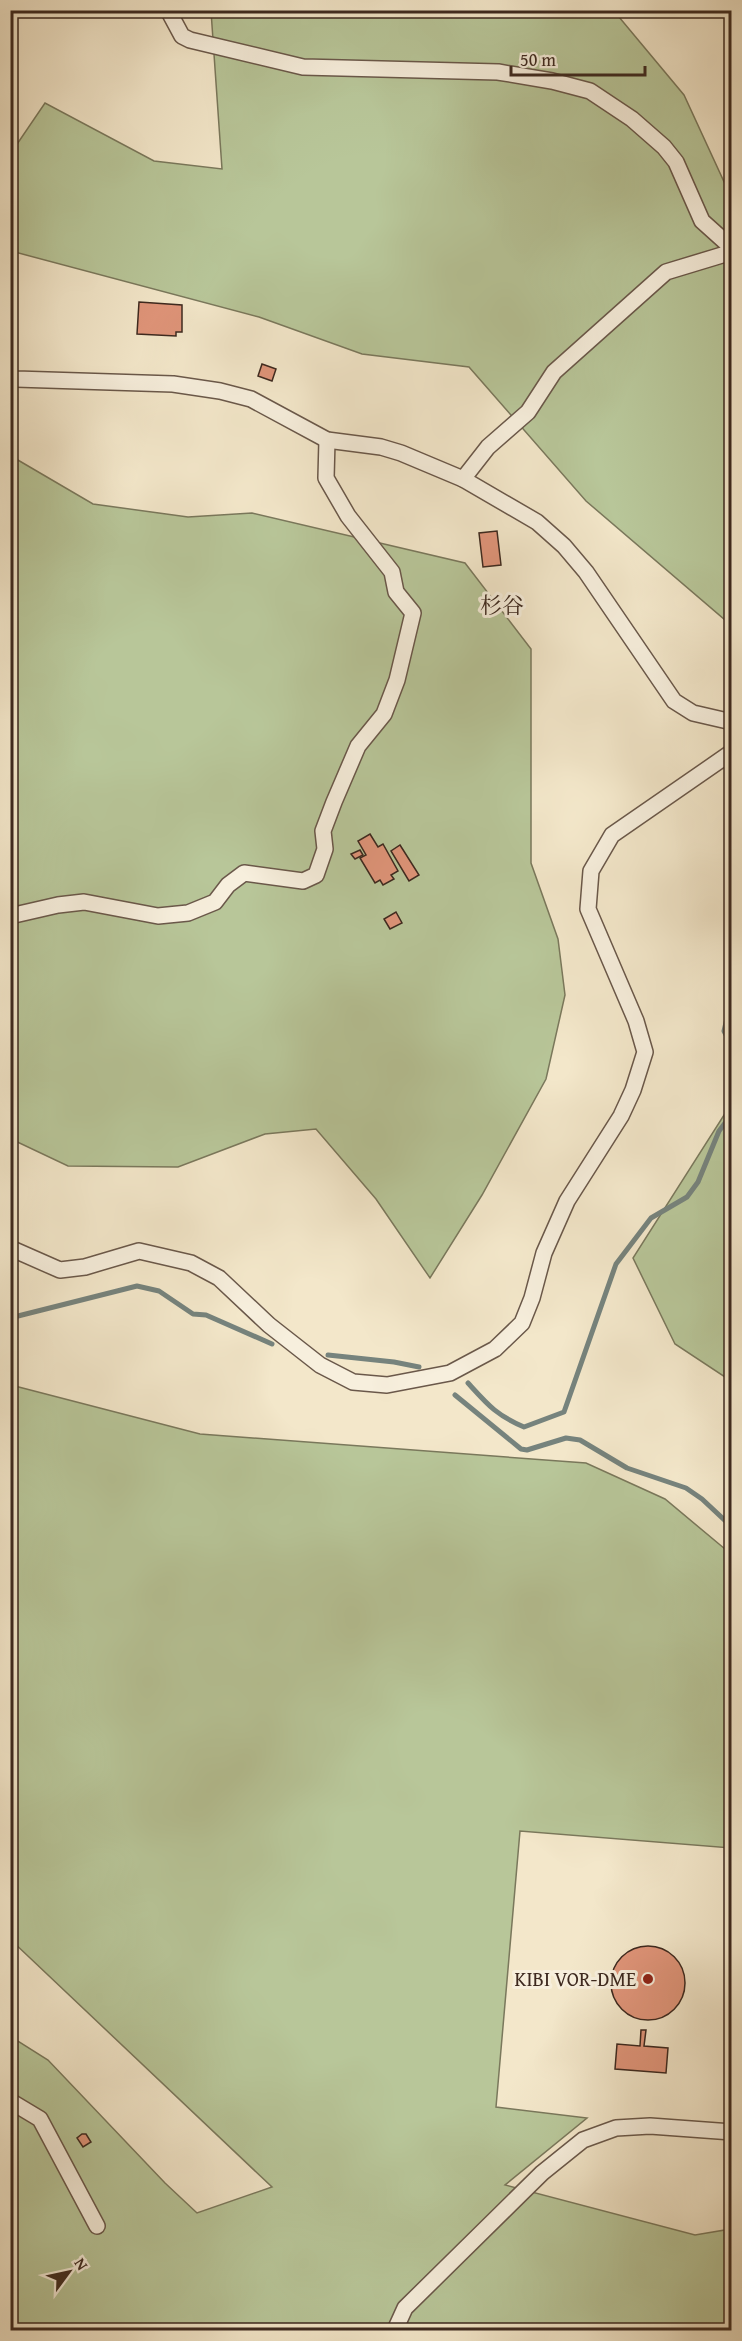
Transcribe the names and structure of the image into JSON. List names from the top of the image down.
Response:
{
  "districts": ["杉谷"],
  "places": ["KIBI VOR-DME"],
  "scale_bar": "50 m",
  "north": "top right"
}
